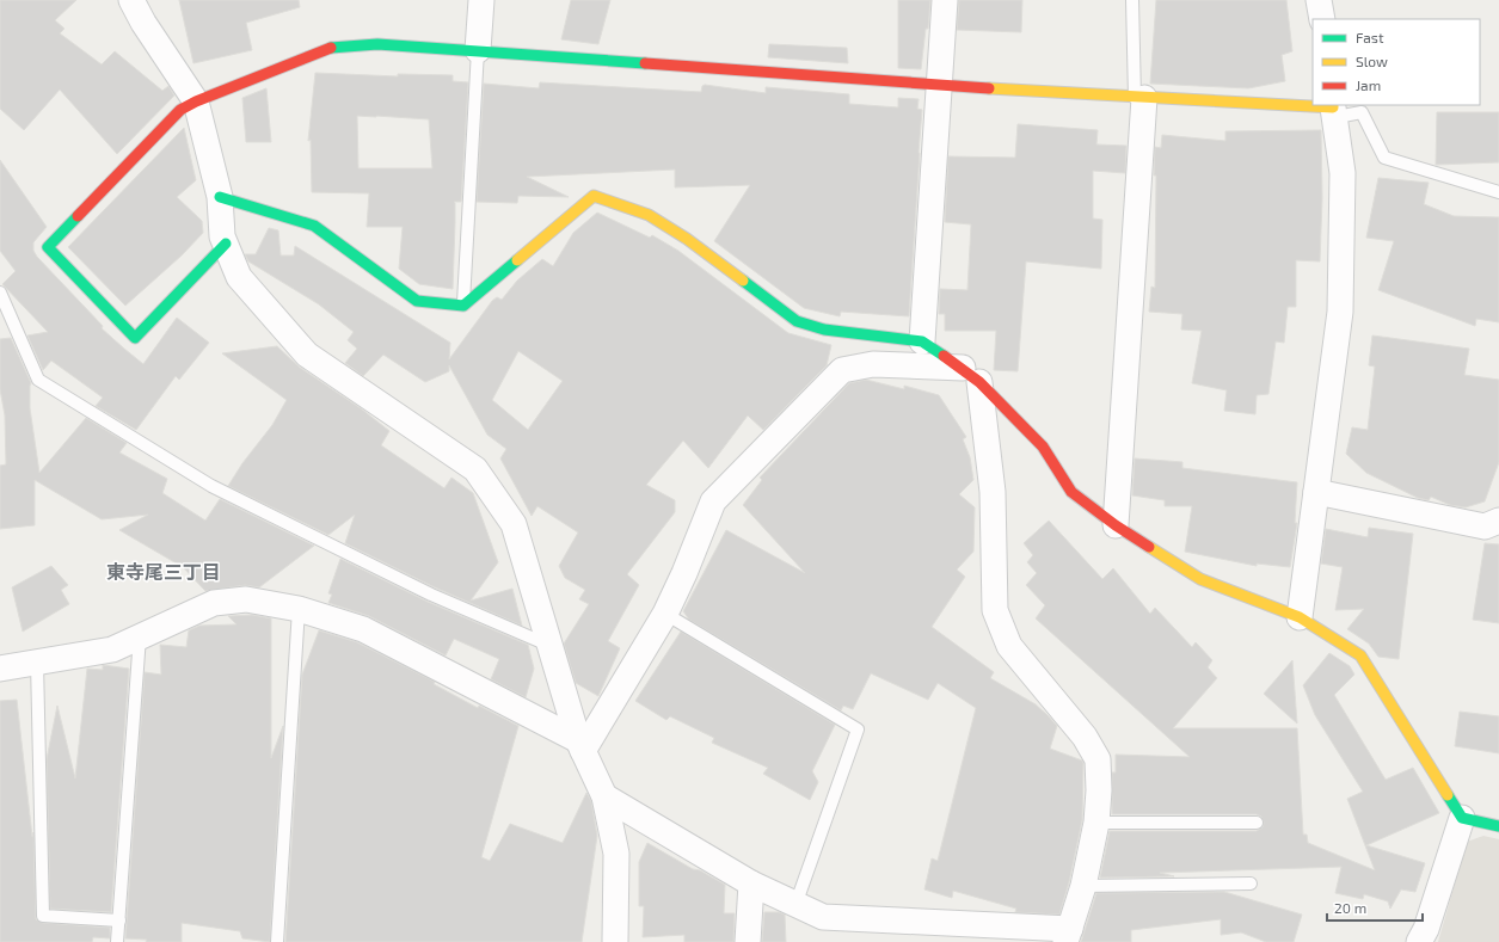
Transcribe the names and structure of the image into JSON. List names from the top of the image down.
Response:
{
  "districts": ["東寺尾三丁目"],
  "legend": ["Fast", "Slow", "Jam"],
  "scale_bar": "20 m"
}
